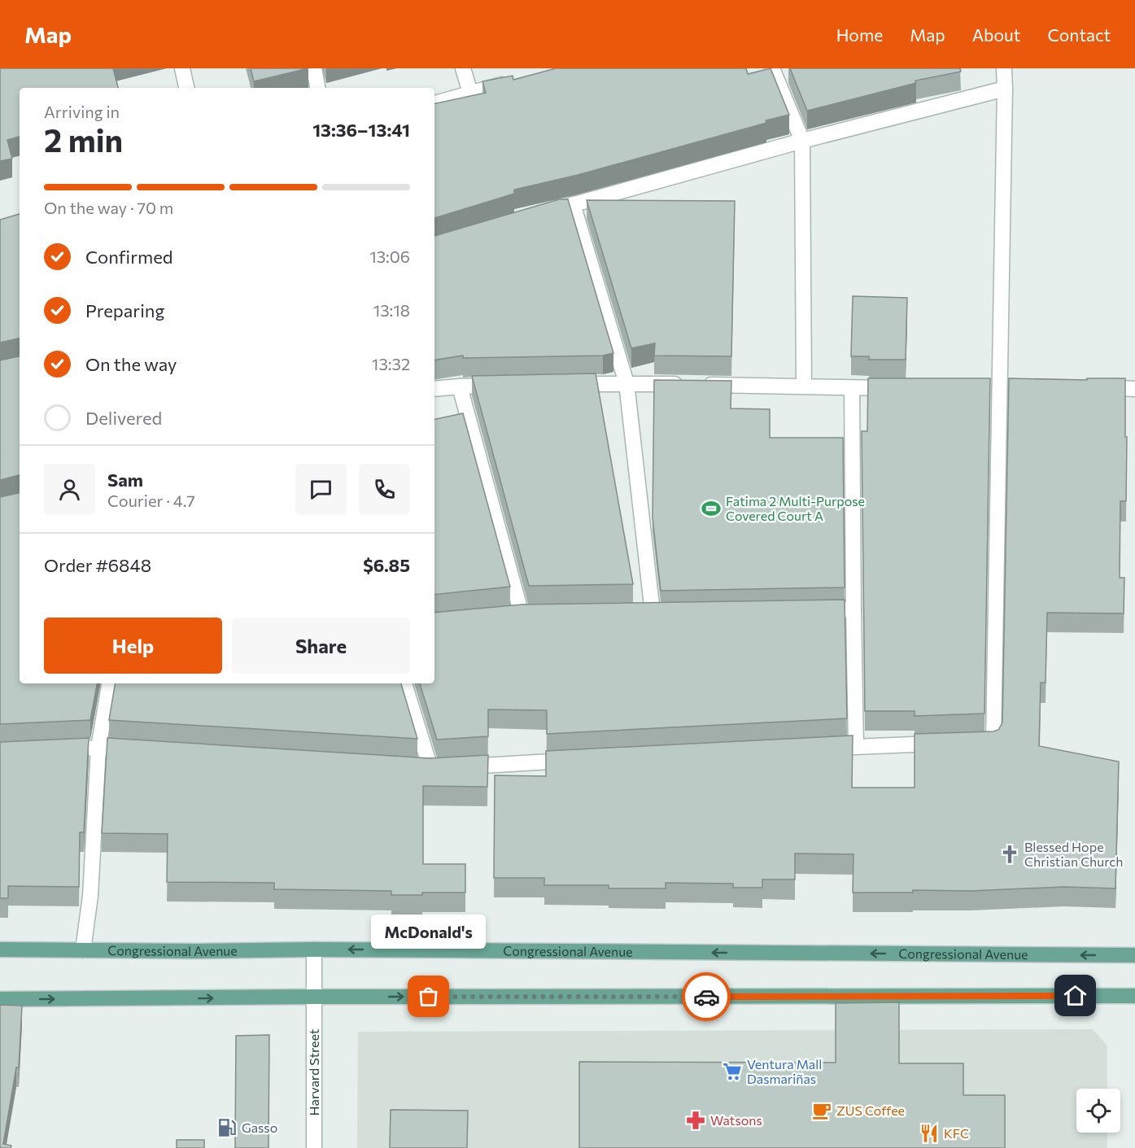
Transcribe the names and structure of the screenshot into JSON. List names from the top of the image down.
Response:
{
  "streets": {
    "main road": ["Congressional Avenue"],
    "street": ["Harvard Street"]
  },
  "crossings": [
    ["Congressional Avenue", "Harvard Street"]
  ],
  "places": {
    "sports": ["Fatima 2 Multi-Purpose Covered Court A"],
    "church": ["Blessed Hope Christian Church"],
    "other": ["McDonald's"],
    "supermarket": ["Ventura Mall Dasmariñas"],
    "cafe": ["ZUS Coffee"],
    "pharmacy": ["Watsons"],
    "fuel station": ["Gasso"],
    "restaurant": ["KFC"]
  },
  "page": {
    "header": "Map",
    "nav": [
      "Home",
      "Map",
      "About",
      "Contact"
    ],
    "heading": ["2 min", "Arriving in", "13:36–13:41"],
    "panel": [
      "Sam",
      "Courier · 4.7",
      "Order #6848",
      "$6.85"
    ],
    "bar": "On the way · 70 m",
    "list": [
      ["Confirmed", "13:06"],
      ["Preparing", "13:18"],
      ["On the way", "13:32"],
      "Delivered"
    ],
    "buttons": ["Help", "Share"],
    "bubble": "McDonald's"
  }
}
